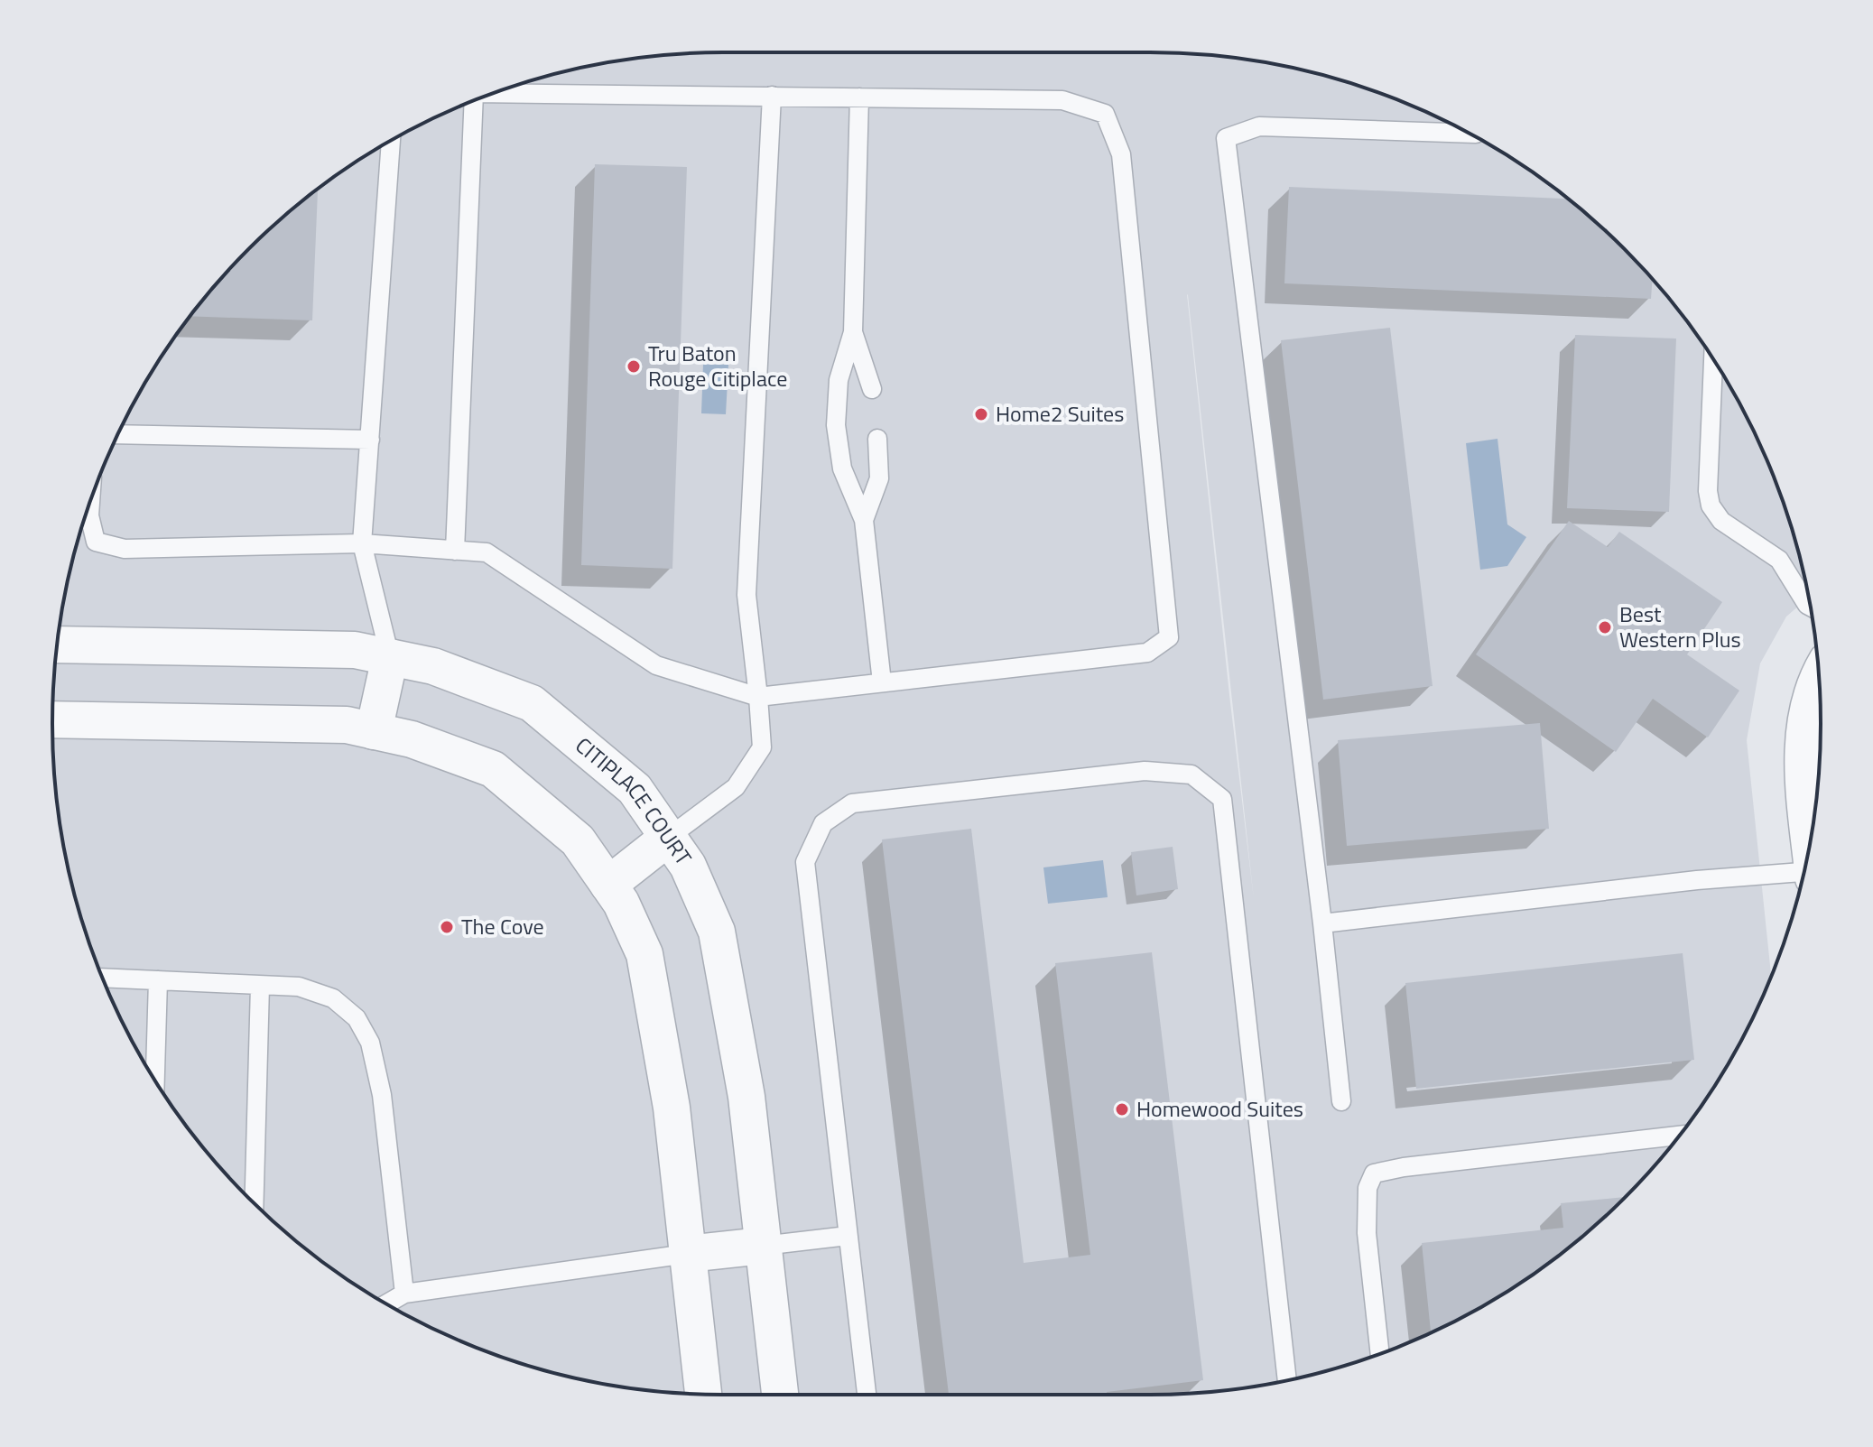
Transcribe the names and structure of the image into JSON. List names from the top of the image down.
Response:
{
  "streets": {
    "street": ["CITIPLACE COURT"]
  },
  "places": [
    "Tru Baton Rouge Citiplace",
    "Home2 Suites",
    "Best Western Plus",
    "The Cove",
    "Homewood Suites"
  ]
}
